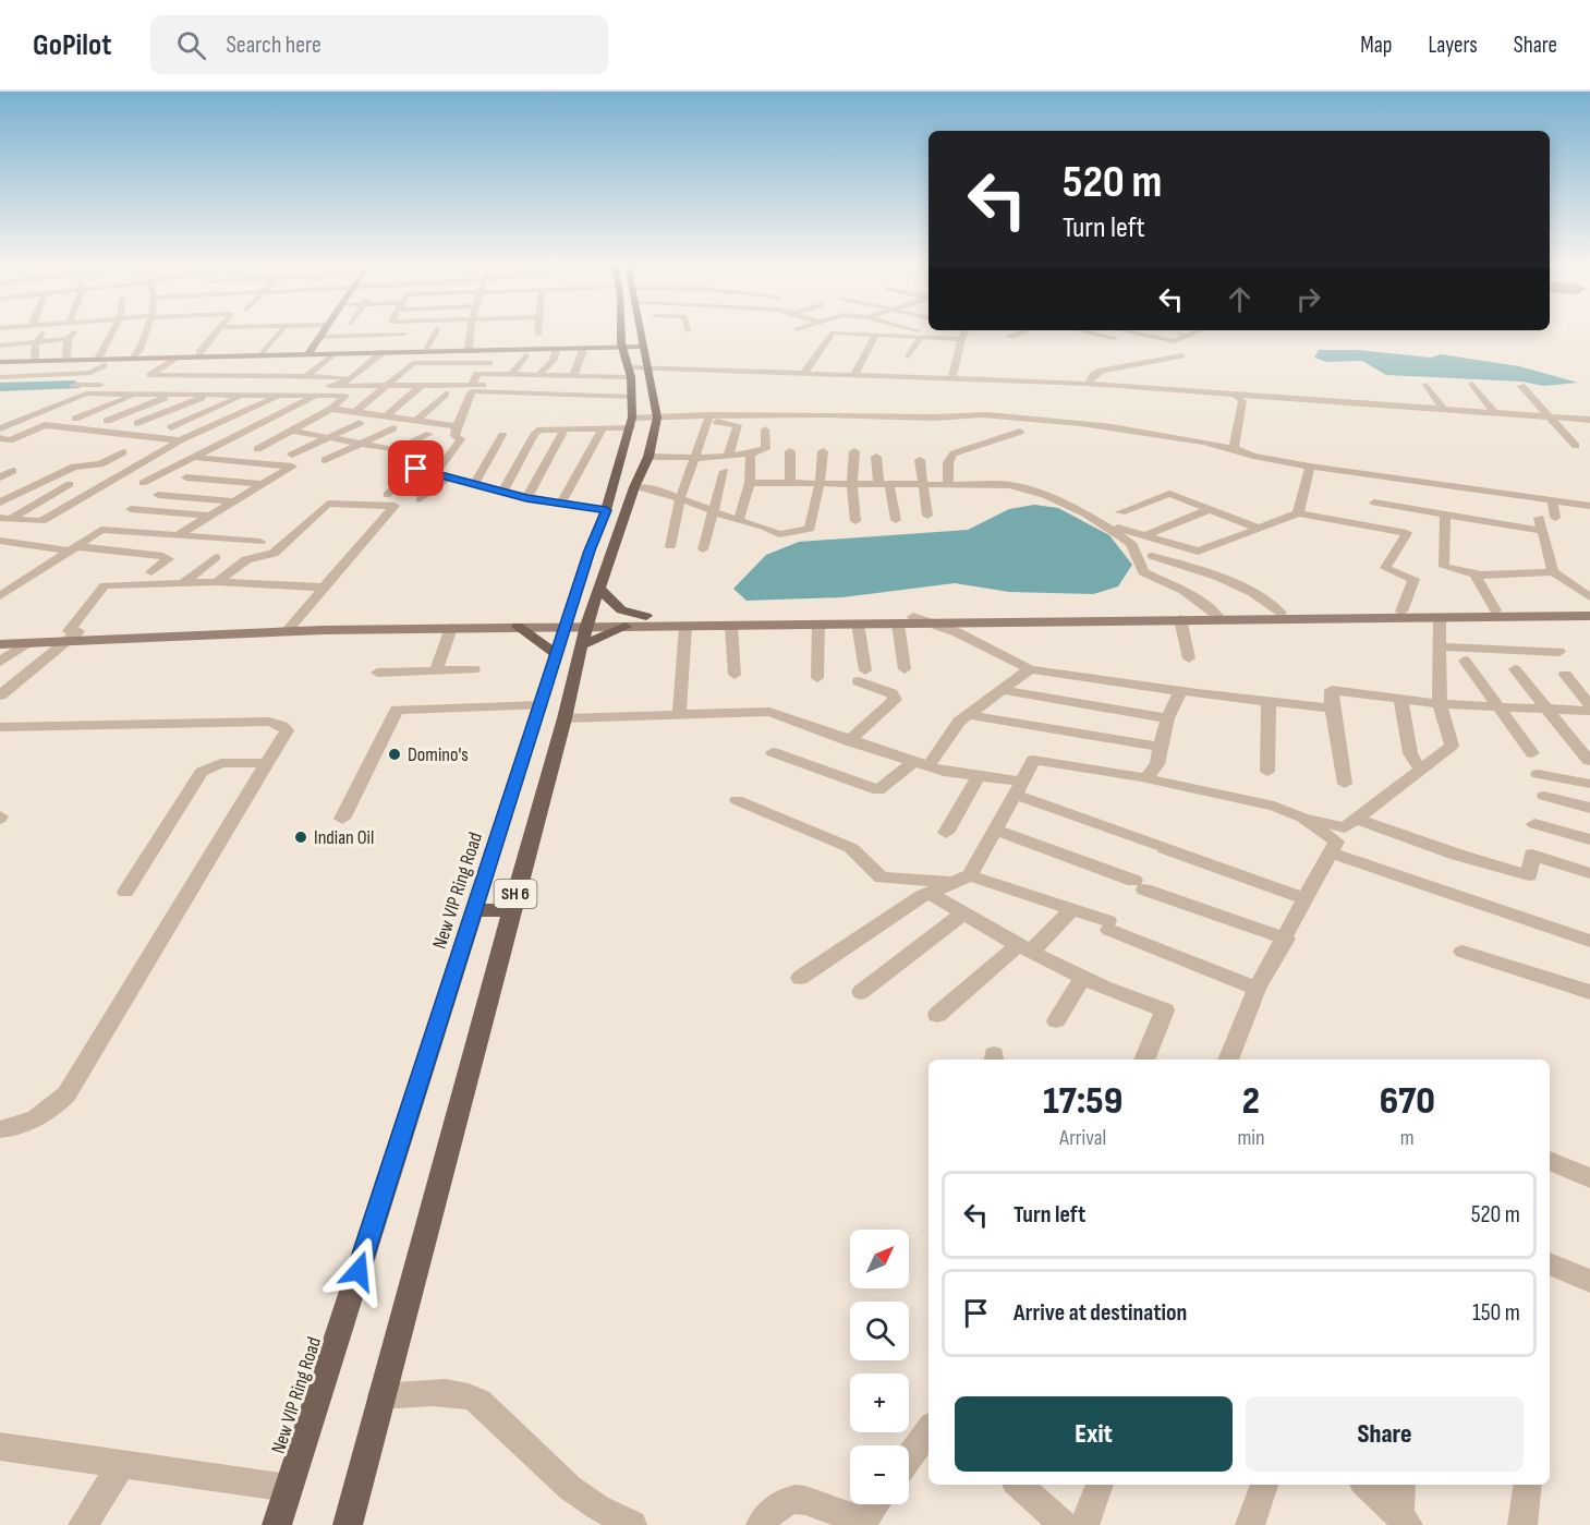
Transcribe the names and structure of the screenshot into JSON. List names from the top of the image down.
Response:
{
  "streets": {
    "main road": ["New VIP Ring Road", "SH 6"]
  },
  "places": ["Domino's", "Indian Oil"],
  "north": "top right",
  "page": {
    "header": "GoPilot",
    "search": "Search here",
    "nav": ["Map", "Layers", "Share"],
    "turn": ["520 m", "Turn left"],
    "eta": [
      "17:59",
      "Arrival",
      "2",
      "min",
      "670",
      "m"
    ],
    "list": [
      {
        "name": "Turn left",
        "value": "520 m"
      },
      {
        "name": "Arrive at destination",
        "value": "150 m"
      }
    ],
    "map_buttons": ["+", "−"],
    "buttons": ["Exit", "Share"]
  }
}
